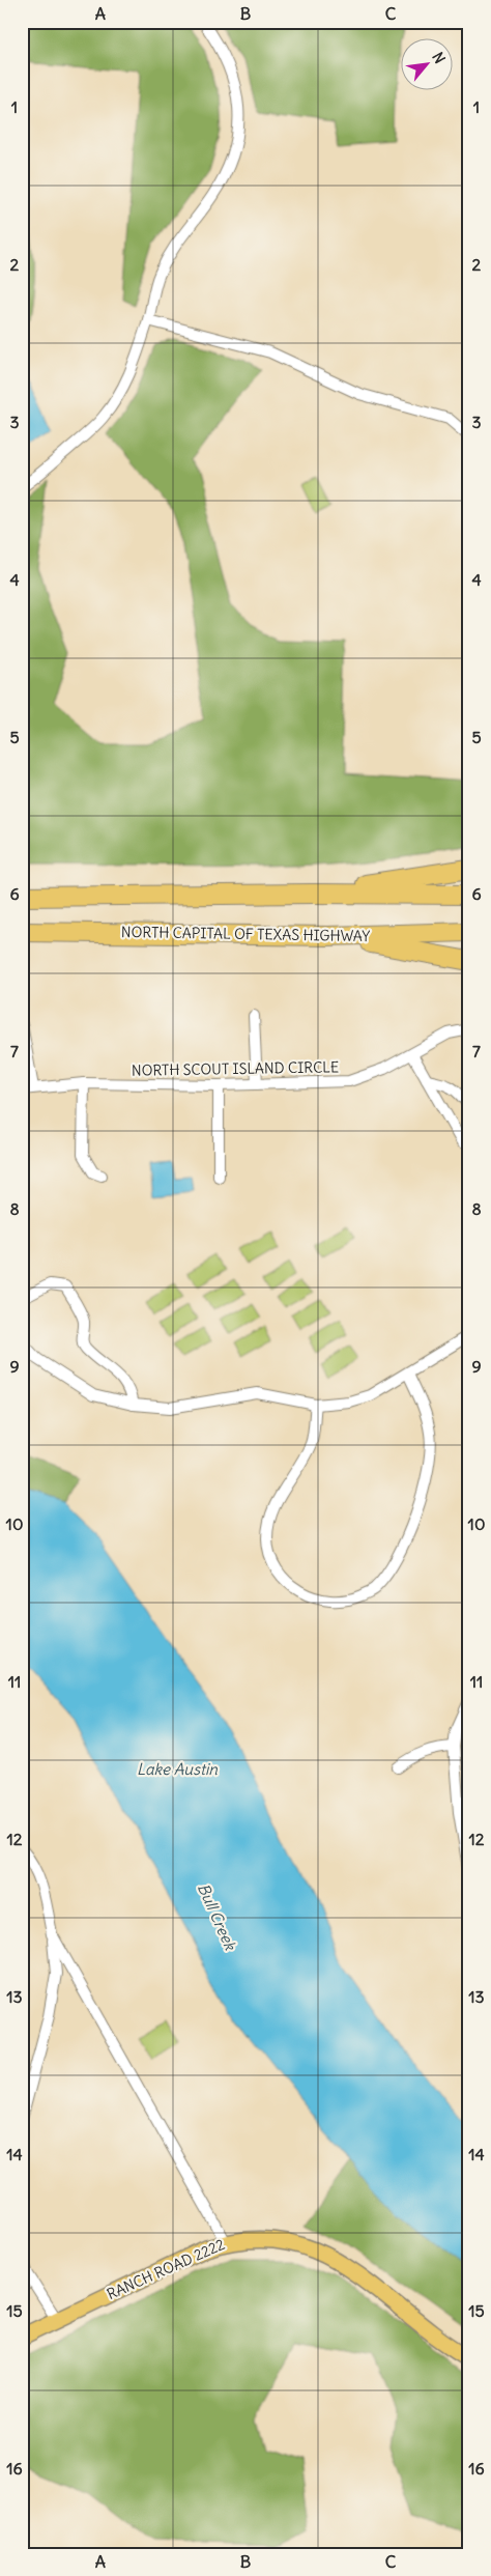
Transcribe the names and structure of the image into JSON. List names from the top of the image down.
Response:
{
  "streets": {
    "highway": ["NORTH CAPITAL OF TEXAS HIGHWAY"],
    "main road": ["RANCH ROAD 2222"],
    "street": ["NORTH SCOUT ISLAND CIRCLE"]
  },
  "water": ["Lake Austin", "Bull Creek"],
  "north": "top right",
  "grid": {
    "columns": ["A", "B", "C"],
    "rows": [
      "1",
      "2",
      "3",
      "4",
      "5",
      "6",
      "7",
      "8",
      "9",
      "10",
      "11",
      "12",
      "13",
      "14",
      "15",
      "16"
    ]
  }
}
